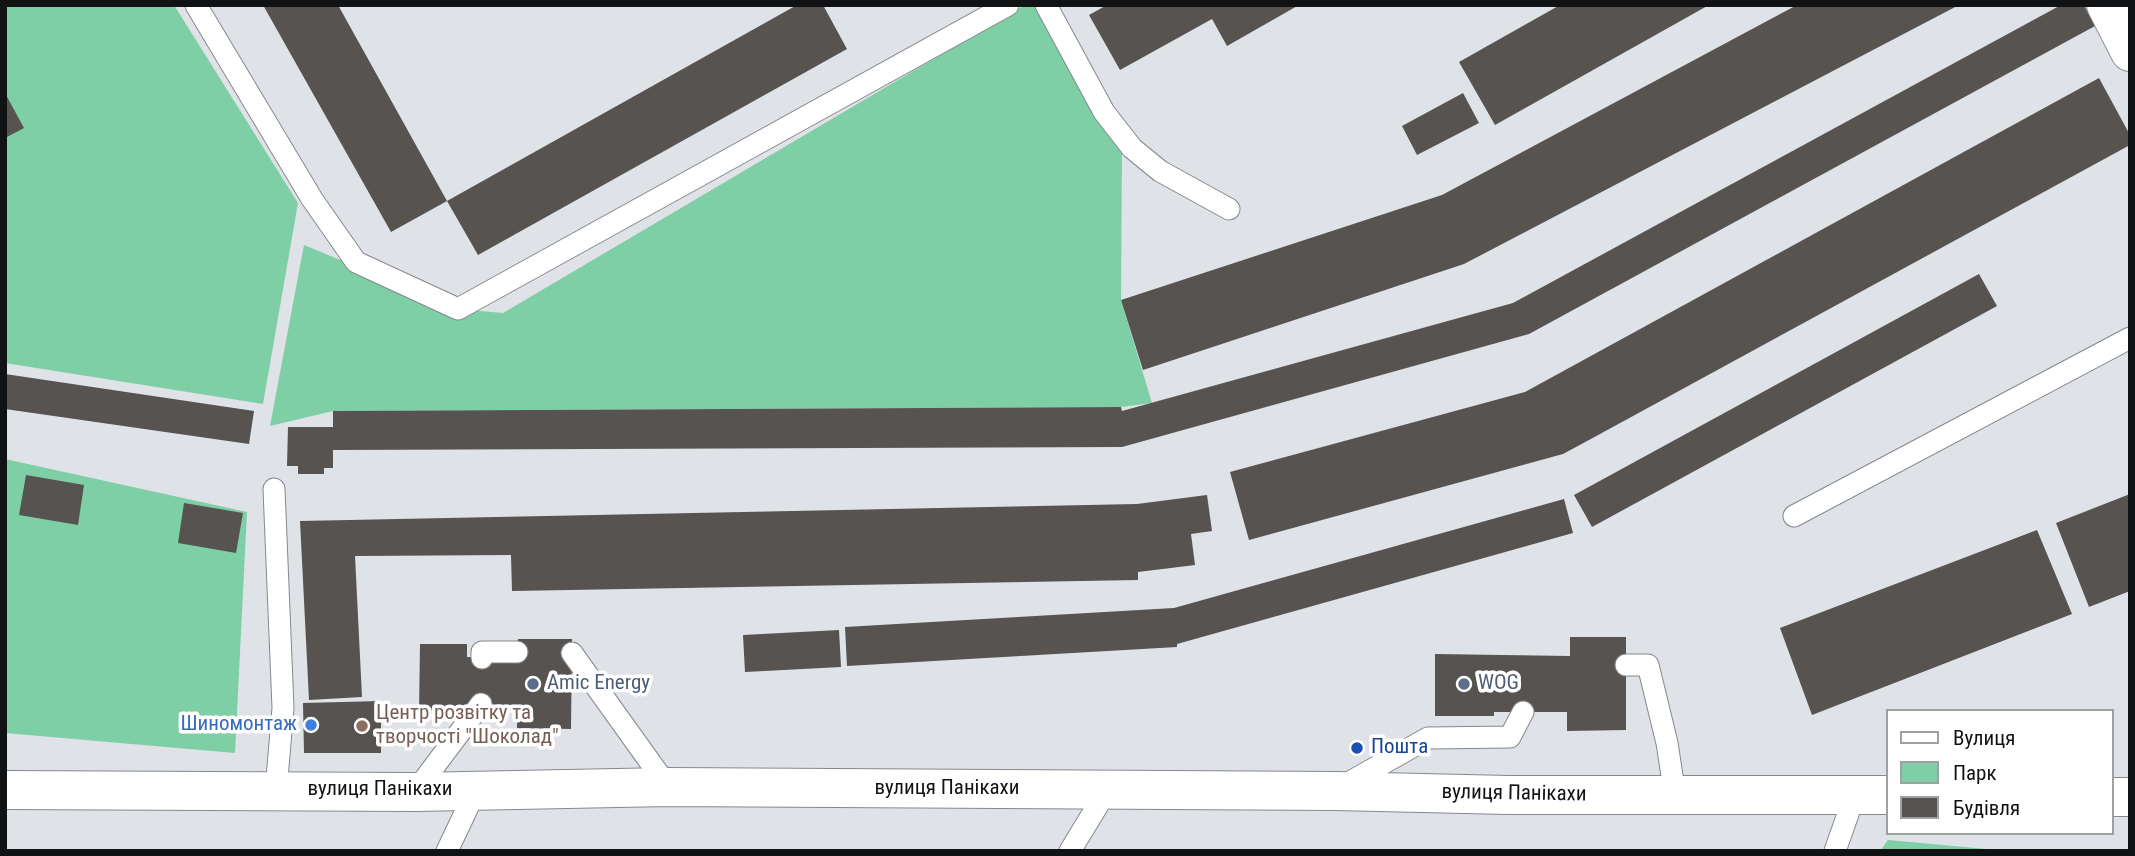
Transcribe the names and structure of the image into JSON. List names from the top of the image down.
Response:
{
  "streets": {
    "street": ["вулиця Панікахи"]
  },
  "places": [
    "Amic Energy",
    "WOG",
    "Шиномонтаж",
    "Центр розвітку та творчості \"Шоколад\"",
    "Пошта"
  ],
  "legend": ["Вулиця", "Парк", "Будівля"]
}
